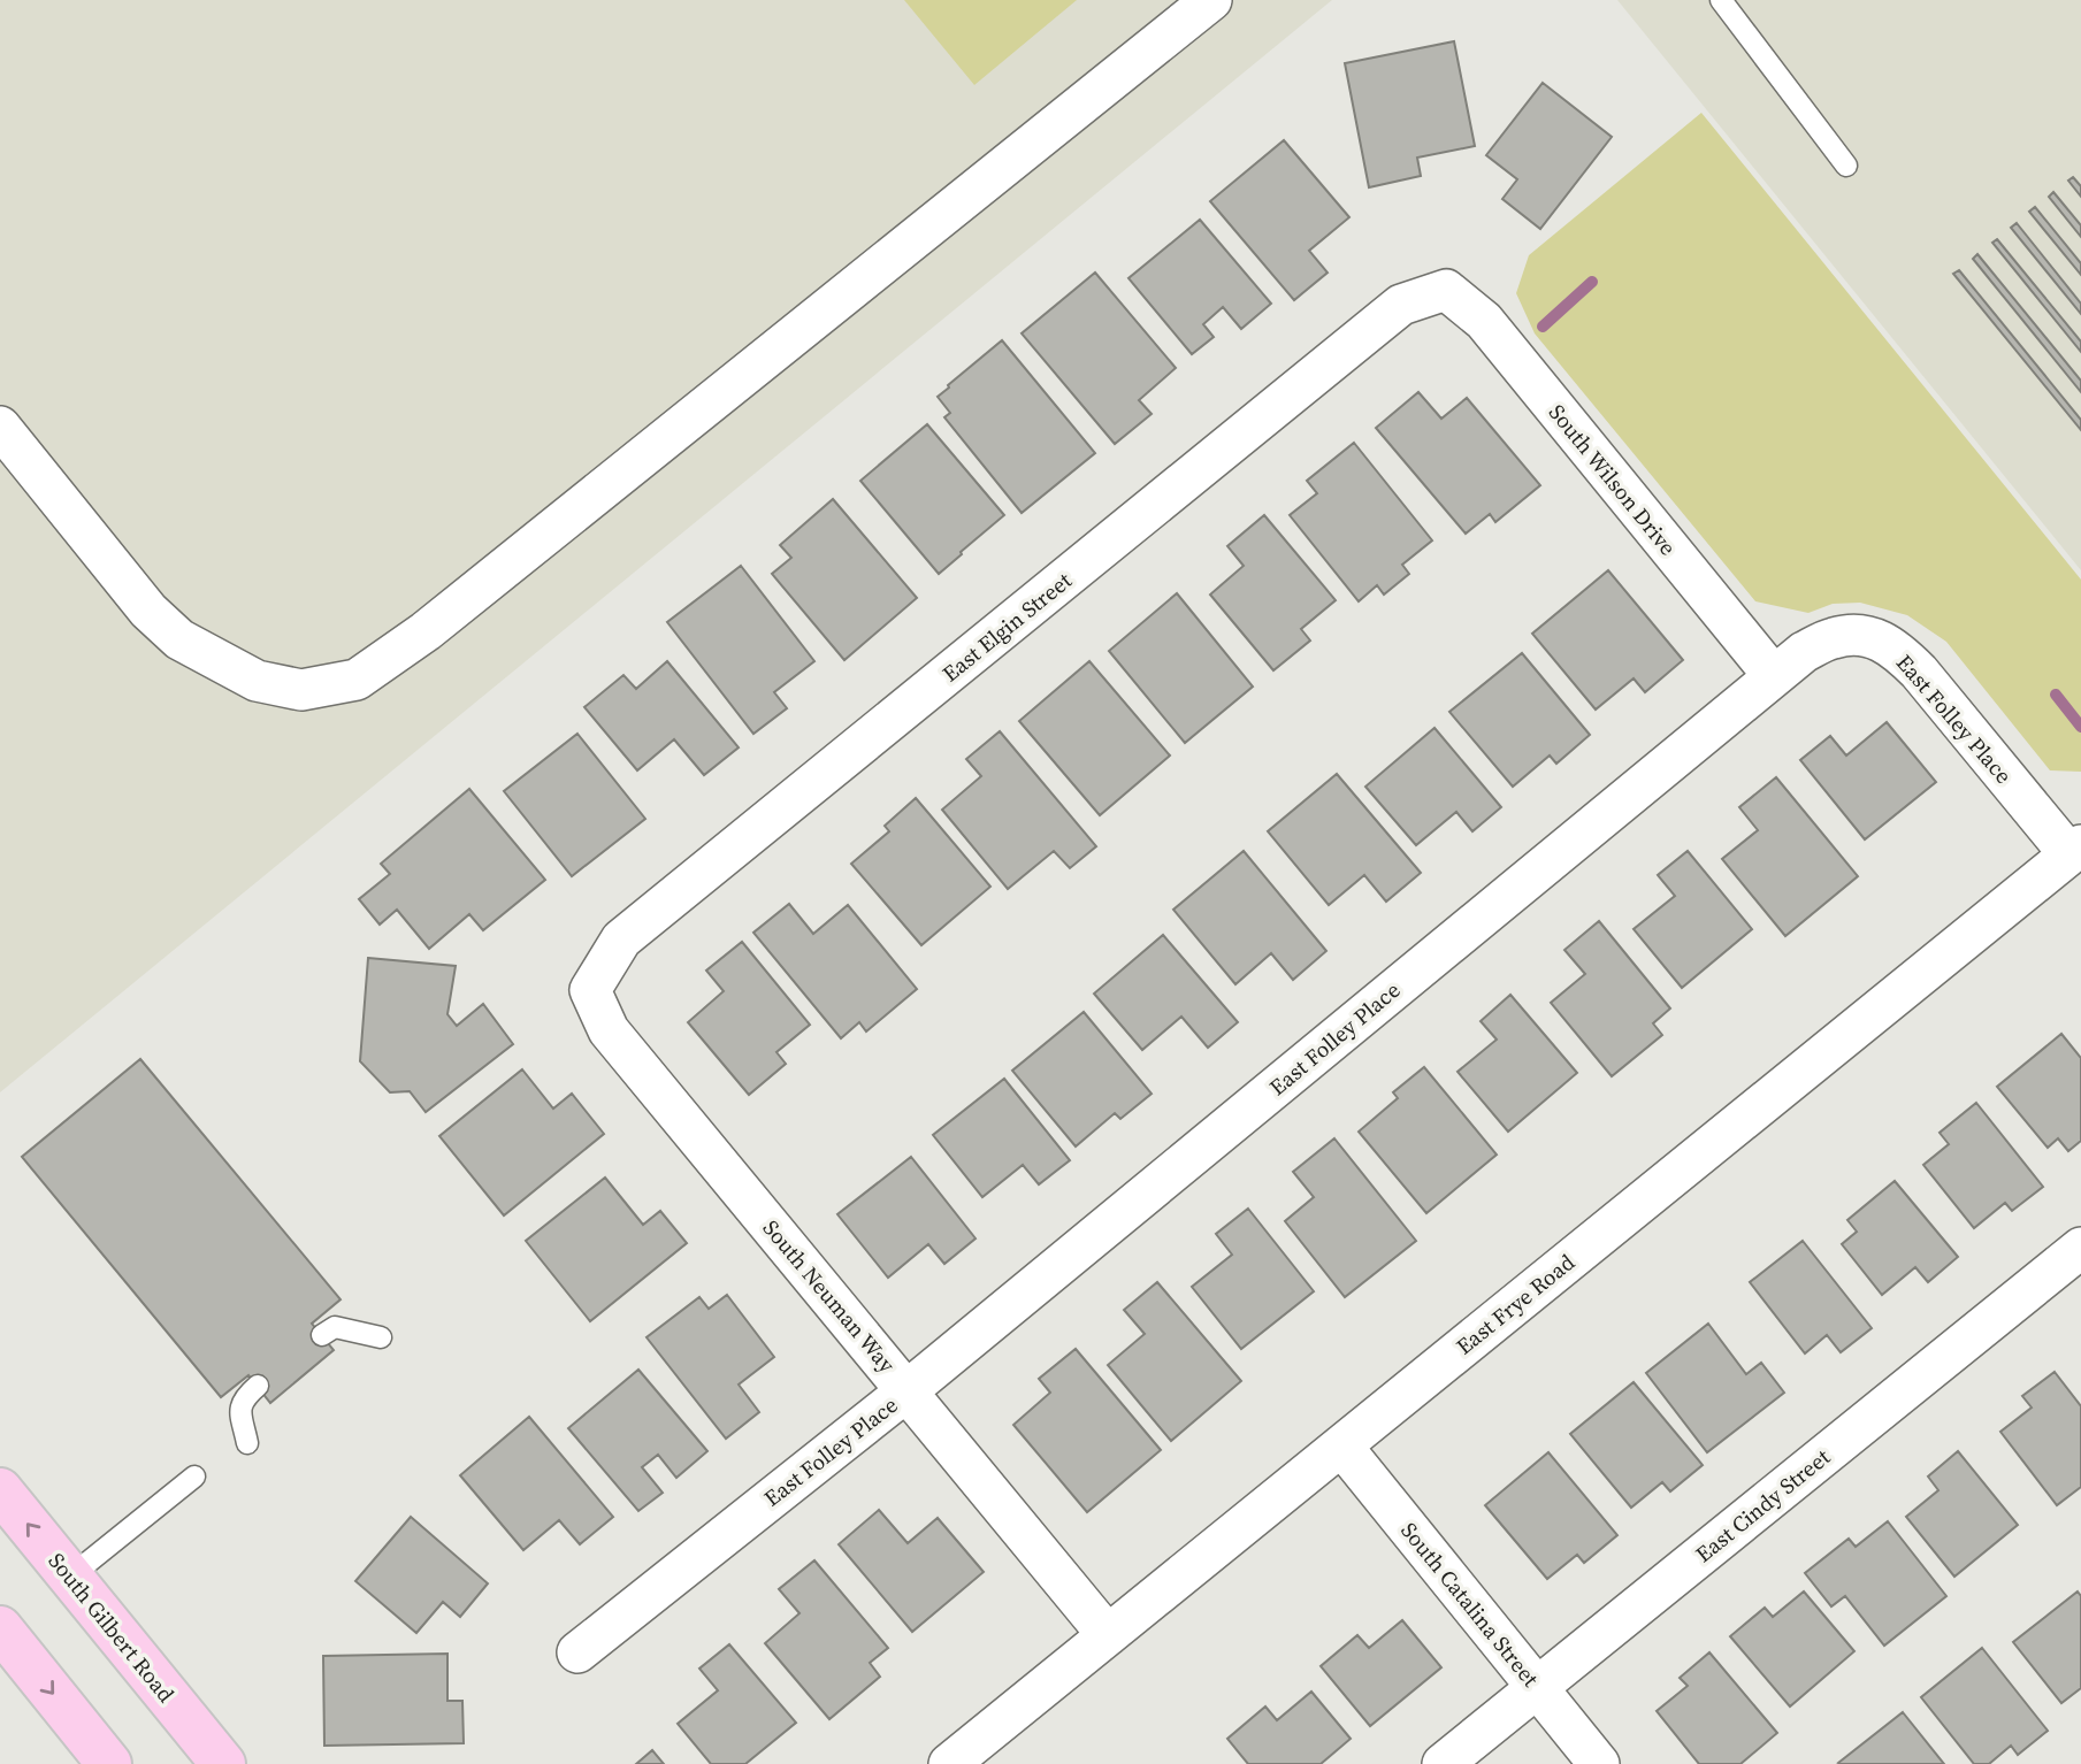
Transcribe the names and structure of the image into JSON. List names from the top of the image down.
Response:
{
  "streets": {
    "main road": ["South Gilbert Road"],
    "street": [
      "South Wilson Drive",
      "East Elgin Street",
      "East Folley Place",
      "South Neuman Way",
      "East Frye Road",
      "East Cindy Street",
      "South Catalina Street"
    ]
  },
  "crossings": [
    ["South Wilson Drive", "East Elgin Street"],
    ["South Wilson Drive", "East Folley Place"],
    ["East Elgin Street", "South Neuman Way"],
    ["East Folley Place", "South Neuman Way"],
    ["East Folley Place", "East Frye Road"],
    ["South Neuman Way", "East Frye Road"],
    ["East Frye Road", "South Catalina Street"],
    ["East Cindy Street", "South Catalina Street"]
  ]
}
